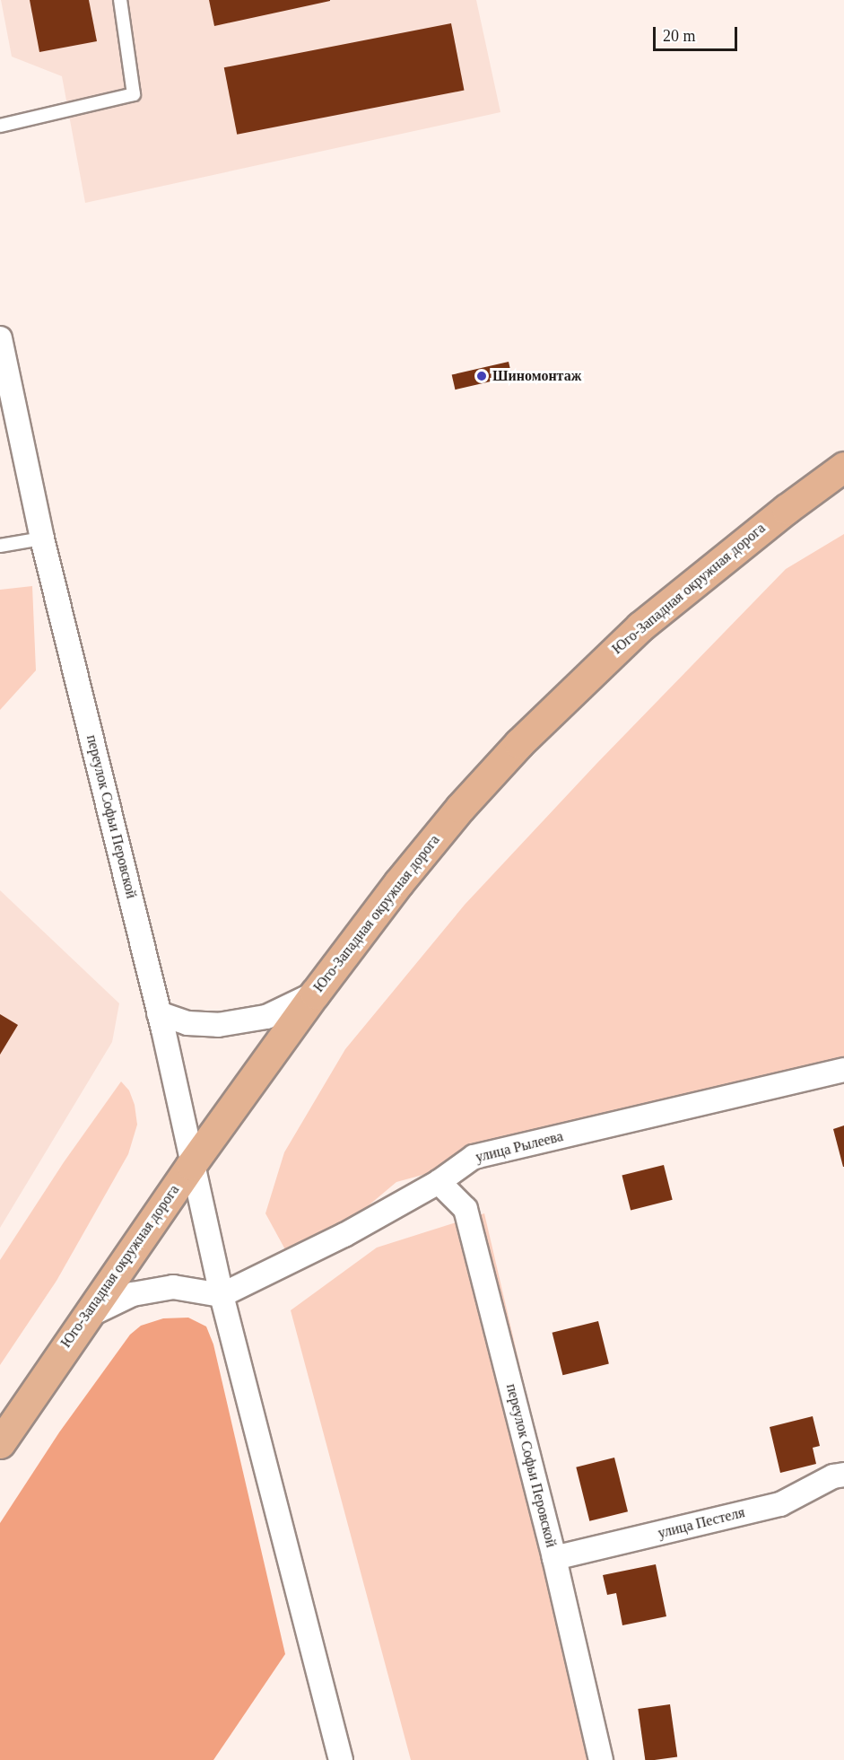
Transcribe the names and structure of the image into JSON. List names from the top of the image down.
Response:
{
  "streets": {
    "highway": ["Юго-Западная окружная дорога"],
    "street": ["переулок Софьи Перовской", "улица Рылеева", "улица Пестеля"]
  },
  "crossings": [
    ["Юго-Западная окружная дорога", "переулок Софьи Перовской"],
    ["переулок Софьи Перовской", "улица Рылеева"],
    ["переулок Софьи Перовской", "улица Пестеля"]
  ],
  "places": ["Шиномонтаж"],
  "scale_bar": "20 m"
}
